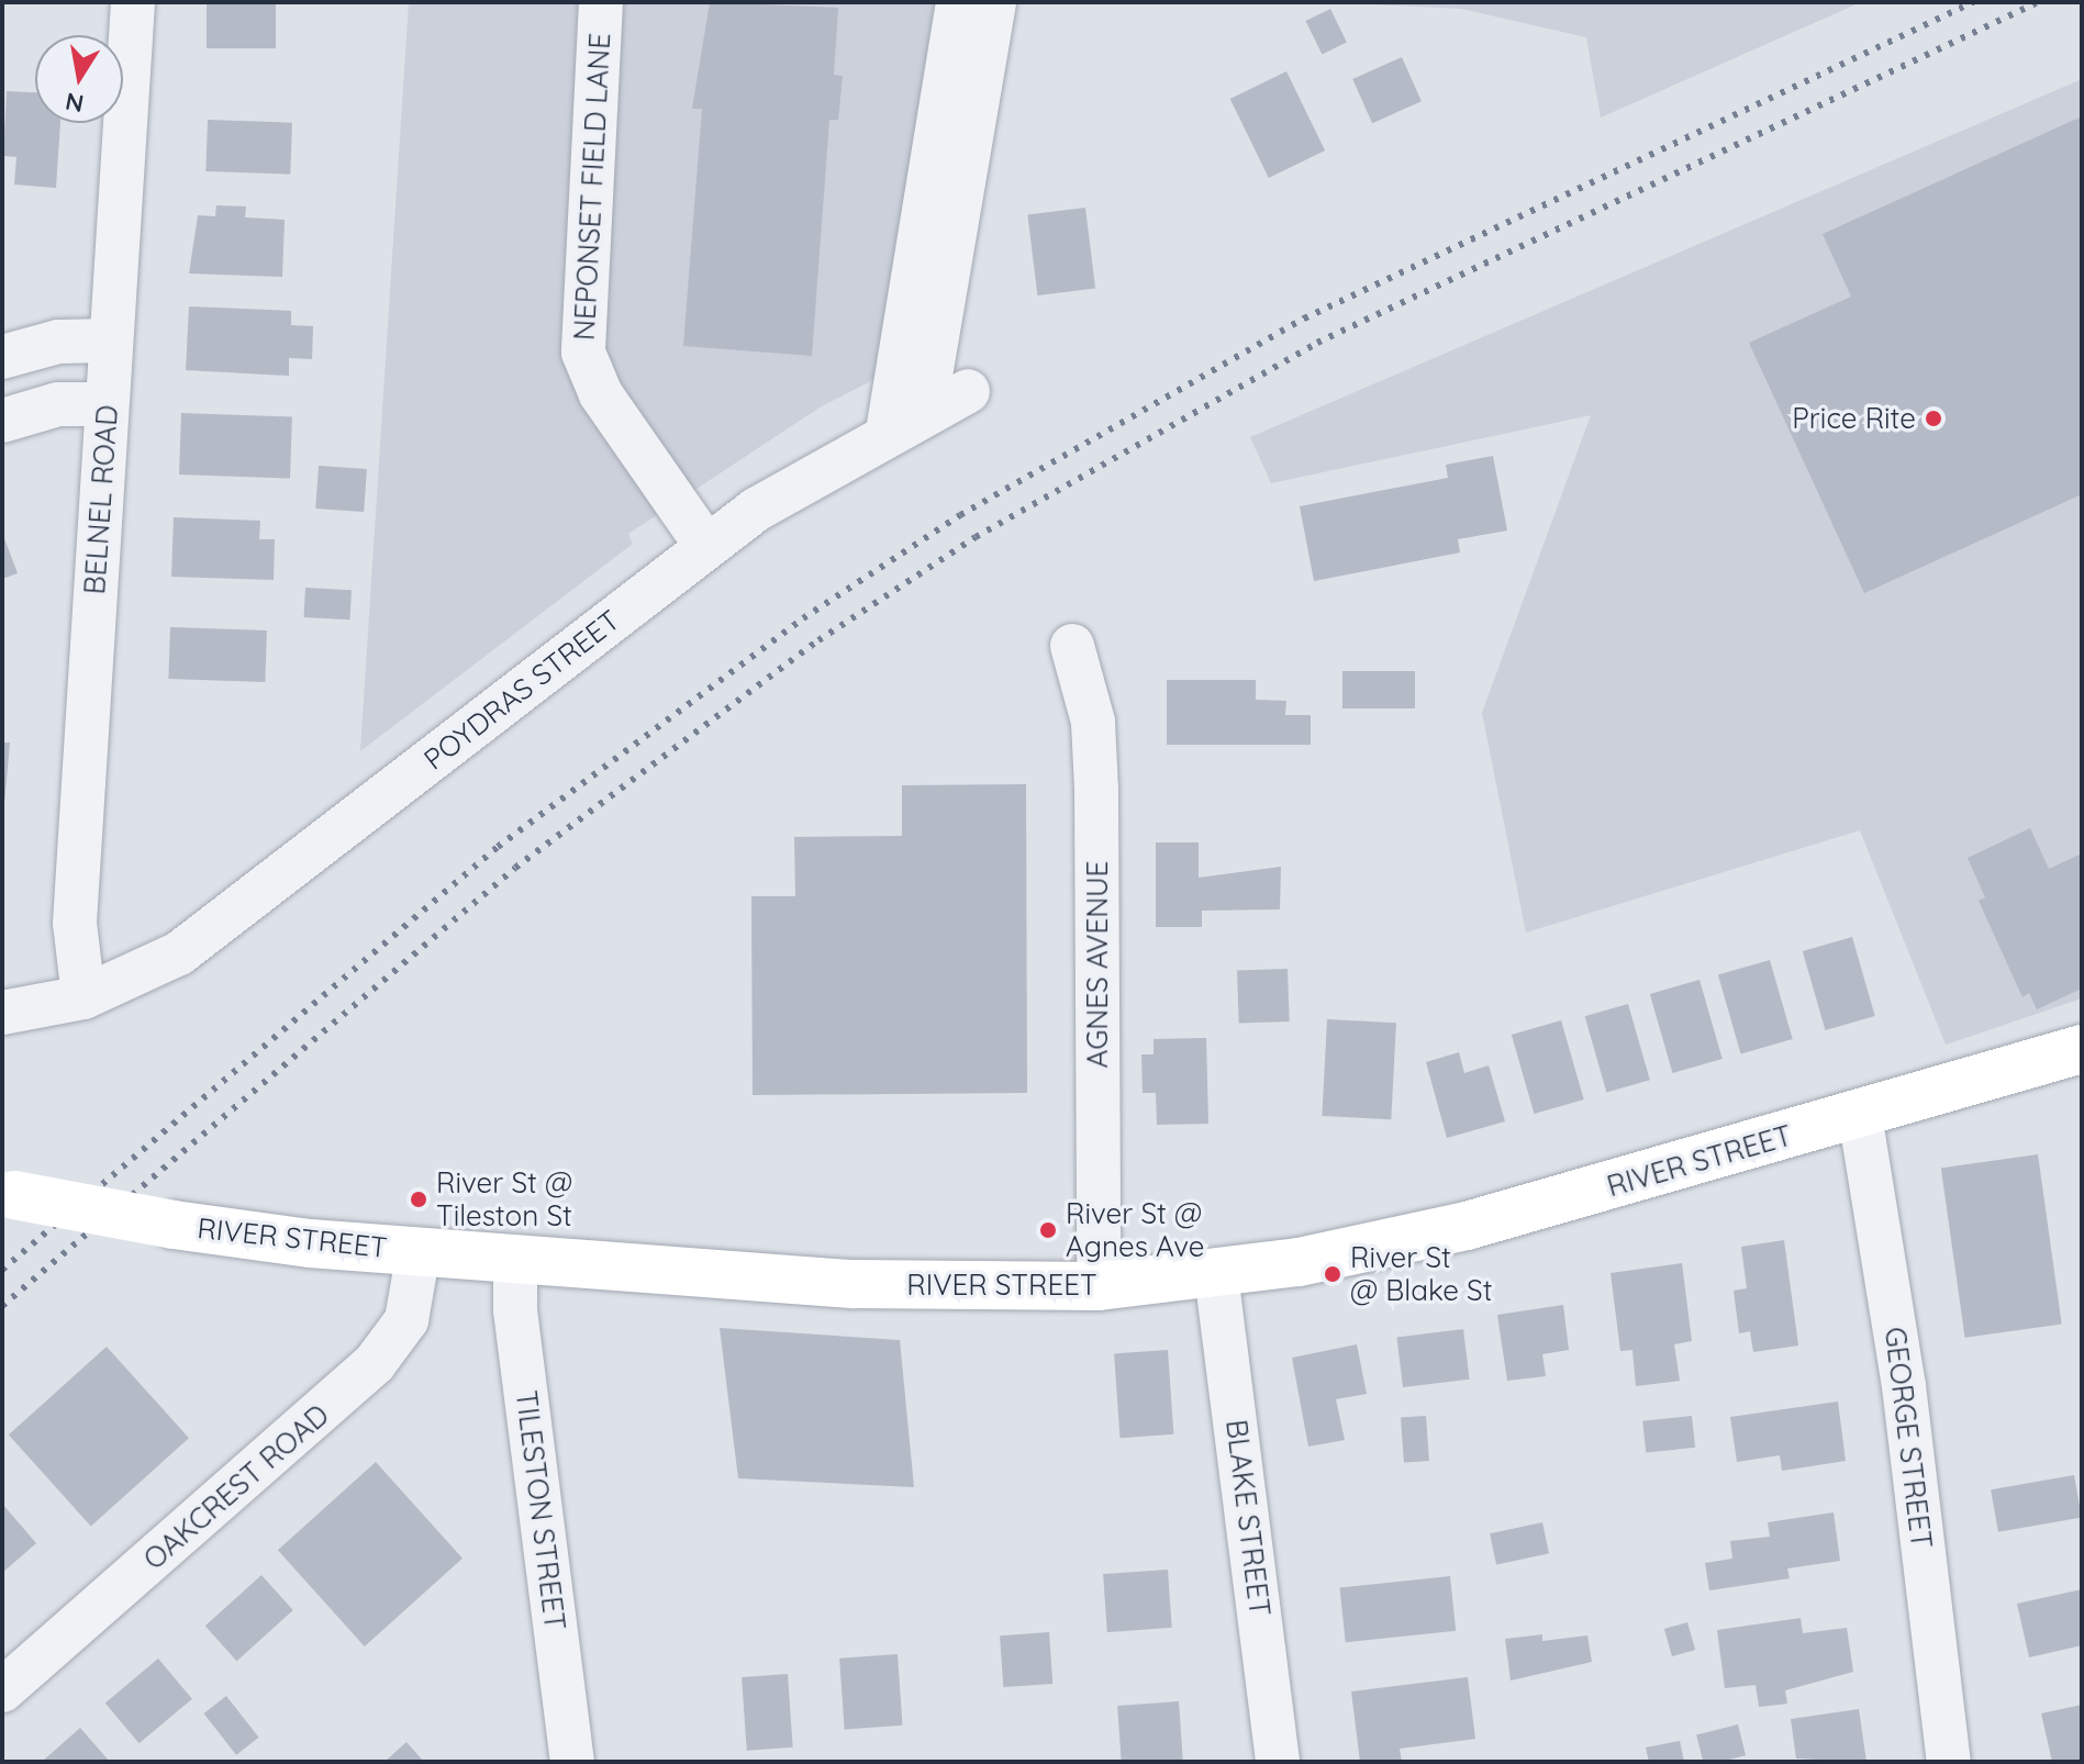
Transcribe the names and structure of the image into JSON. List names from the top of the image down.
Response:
{
  "streets": {
    "main road": ["RIVER STREET"],
    "street": [
      "NEPONSET FIELD LANE",
      "BELNEL ROAD",
      "POYDRAS STREET",
      "AGNES AVENUE",
      "GEORGE STREET",
      "OAKCREST ROAD",
      "TILESTON STREET",
      "BLAKE STREET"
    ]
  },
  "crossings": [
    ["NEPONSET FIELD LANE", "POYDRAS STREET"],
    ["BELNEL ROAD", "POYDRAS STREET"],
    ["AGNES AVENUE", "RIVER STREET"],
    ["RIVER STREET", "GEORGE STREET"],
    ["RIVER STREET", "OAKCREST ROAD"],
    ["RIVER STREET", "TILESTON STREET"],
    ["RIVER STREET", "BLAKE STREET"]
  ],
  "places": [
    "Price Rite",
    "River St @ Tileston St",
    "River St @ Agnes Ave",
    "River St @ Blake St"
  ],
  "north": "bottom"
}
